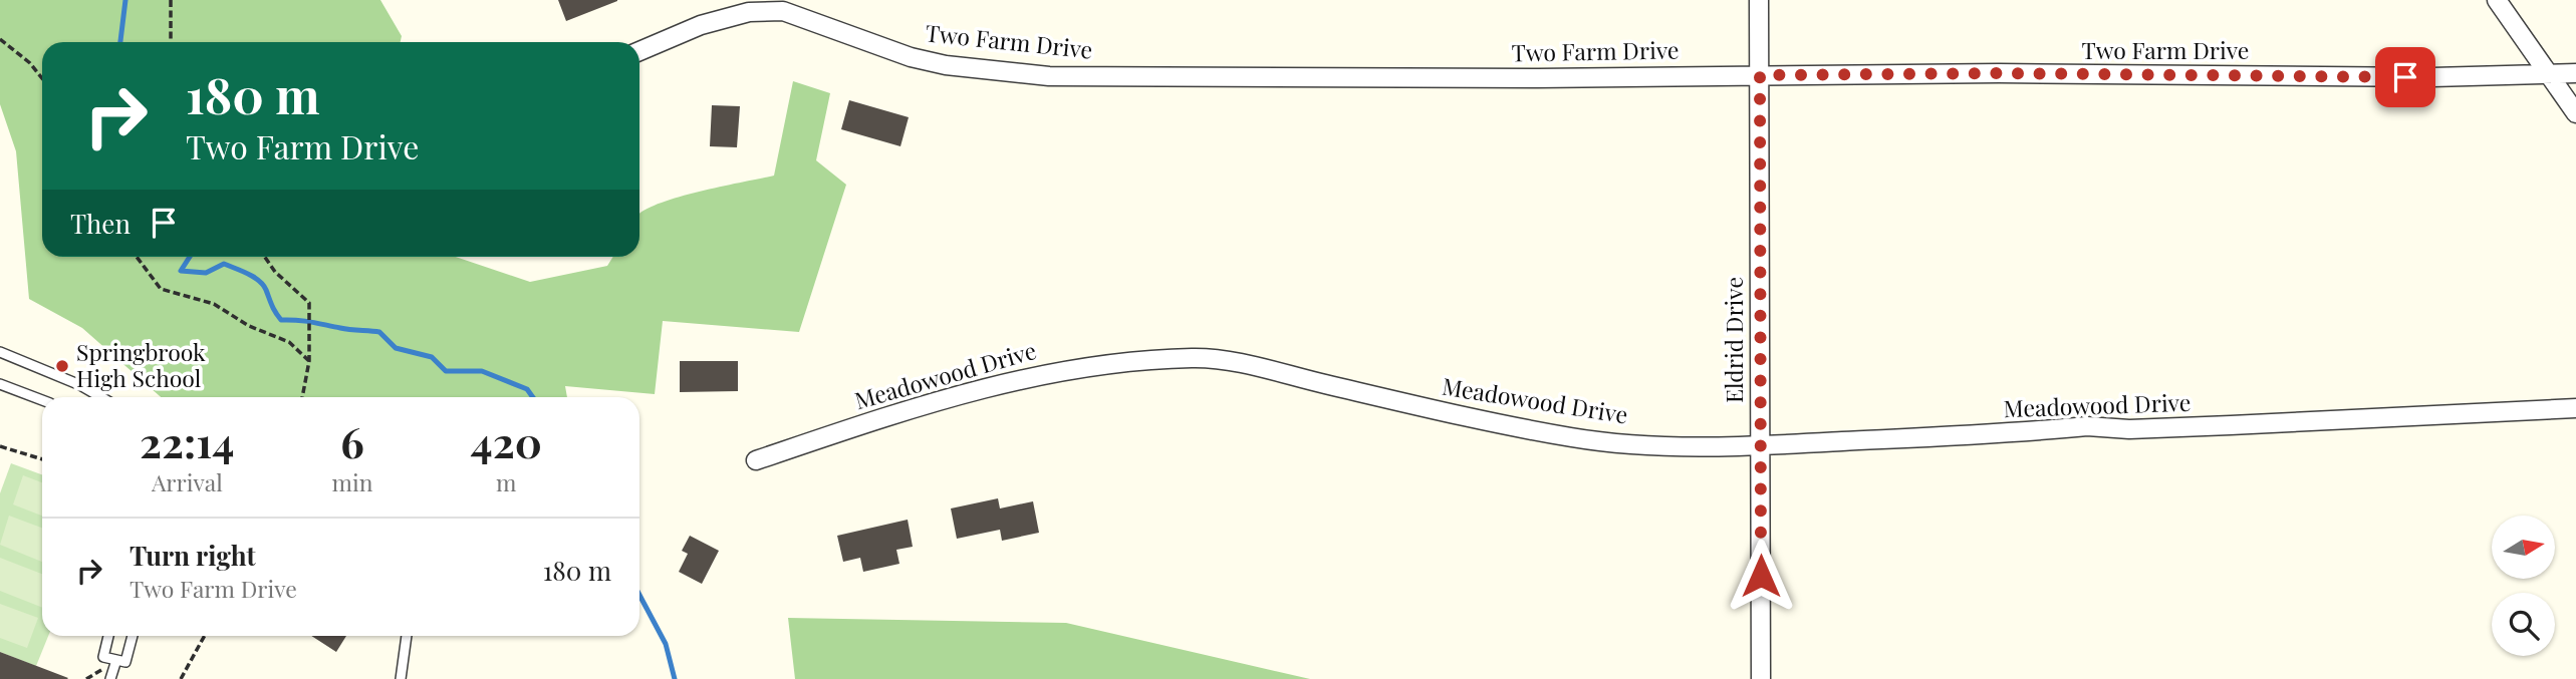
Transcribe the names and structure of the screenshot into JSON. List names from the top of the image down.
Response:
{
  "streets": {
    "street": ["Two Farm Drive", "Eldrid Drive", "Meadowood Drive"]
  },
  "crossings": [
    ["Two Farm Drive", "Eldrid Drive"],
    ["Eldrid Drive", "Meadowood Drive"]
  ],
  "places": ["Springbrook High School"],
  "north": "right",
  "page": {
    "turn": ["180 m", "Two Farm Drive"],
    "then": "Then",
    "eta": [
      "22:14",
      "Arrival",
      "6",
      "min",
      "420",
      "m"
    ],
    "list": [
      {
        "name": "Turn right",
        "note": "Two Farm Drive",
        "value": "180 m"
      }
    ]
  }
}
